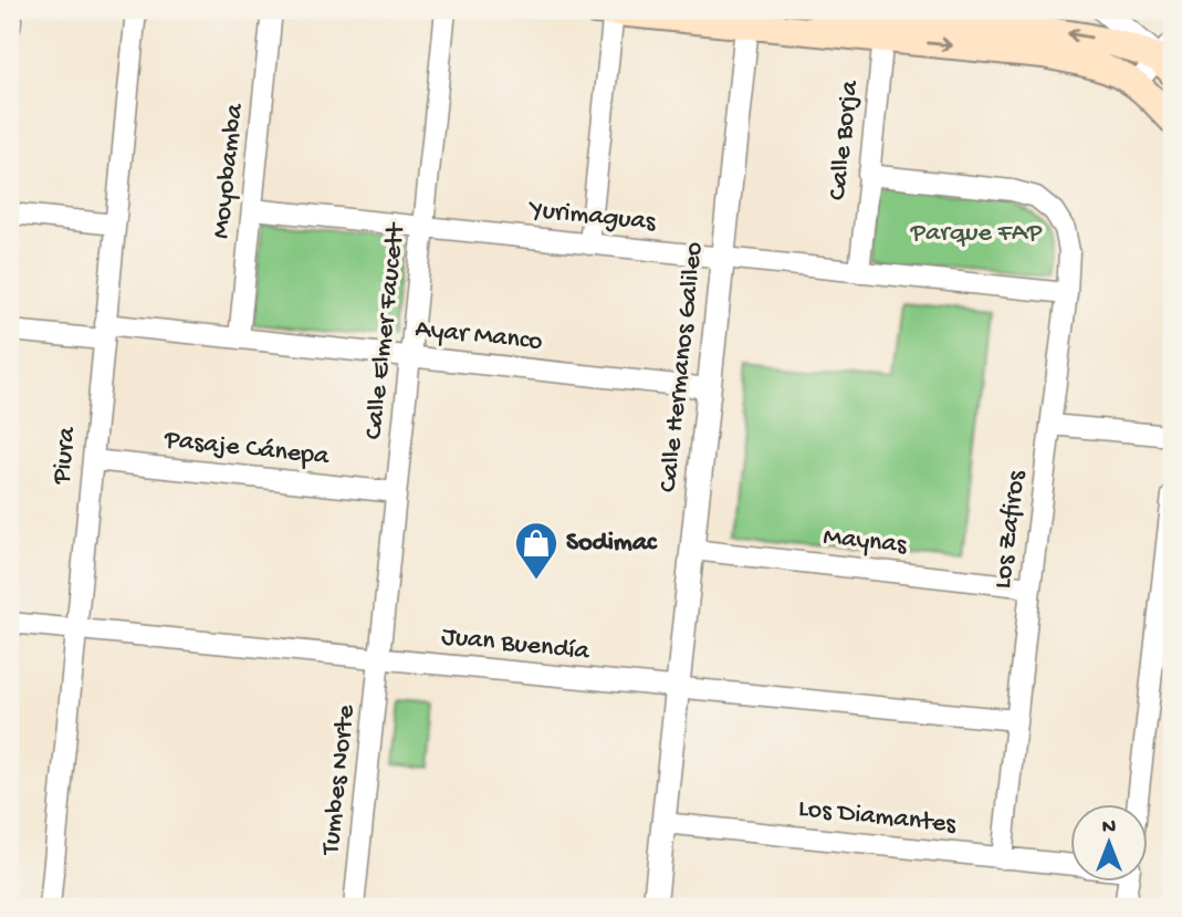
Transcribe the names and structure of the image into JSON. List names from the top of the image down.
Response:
{
  "streets": {
    "street": [
      "Calle Borja",
      "Moyobamba",
      "Yurimaguas",
      "Calle Elmer Faucett",
      "Ayar Manco",
      "Calle Hermanos Galileo",
      "Pasaje Cánepa",
      "Piura",
      "Los Zafiros",
      "Maynas",
      "Juan Buendía",
      "Tumbes Norte",
      "Los Diamantes"
    ]
  },
  "crossings": [
    ["Calle Borja", "Yurimaguas"],
    ["Calle Borja", "Los Zafiros"],
    ["Moyobamba", "Yurimaguas"],
    ["Moyobamba", "Ayar Manco"],
    ["Yurimaguas", "Calle Elmer Faucett"],
    ["Yurimaguas", "Calle Hermanos Galileo"],
    ["Yurimaguas", "Los Zafiros"],
    ["Calle Elmer Faucett", "Ayar Manco"],
    ["Calle Elmer Faucett", "Pasaje Cánepa"],
    ["Calle Elmer Faucett", "Juan Buendía"],
    ["Calle Elmer Faucett", "Tumbes Norte"],
    ["Ayar Manco", "Calle Hermanos Galileo"],
    ["Ayar Manco", "Piura"],
    ["Calle Hermanos Galileo", "Maynas"],
    ["Calle Hermanos Galileo", "Juan Buendía"],
    ["Calle Hermanos Galileo", "Los Diamantes"],
    ["Pasaje Cánepa", "Piura"],
    ["Piura", "Juan Buendía"],
    ["Los Zafiros", "Maynas"],
    ["Los Zafiros", "Juan Buendía"],
    ["Los Zafiros", "Los Diamantes"],
    ["Juan Buendía", "Tumbes Norte"]
  ],
  "parks": ["Parque FAP"],
  "places": {
    "shop": ["Sodimac"]
  },
  "north": "top"
}
